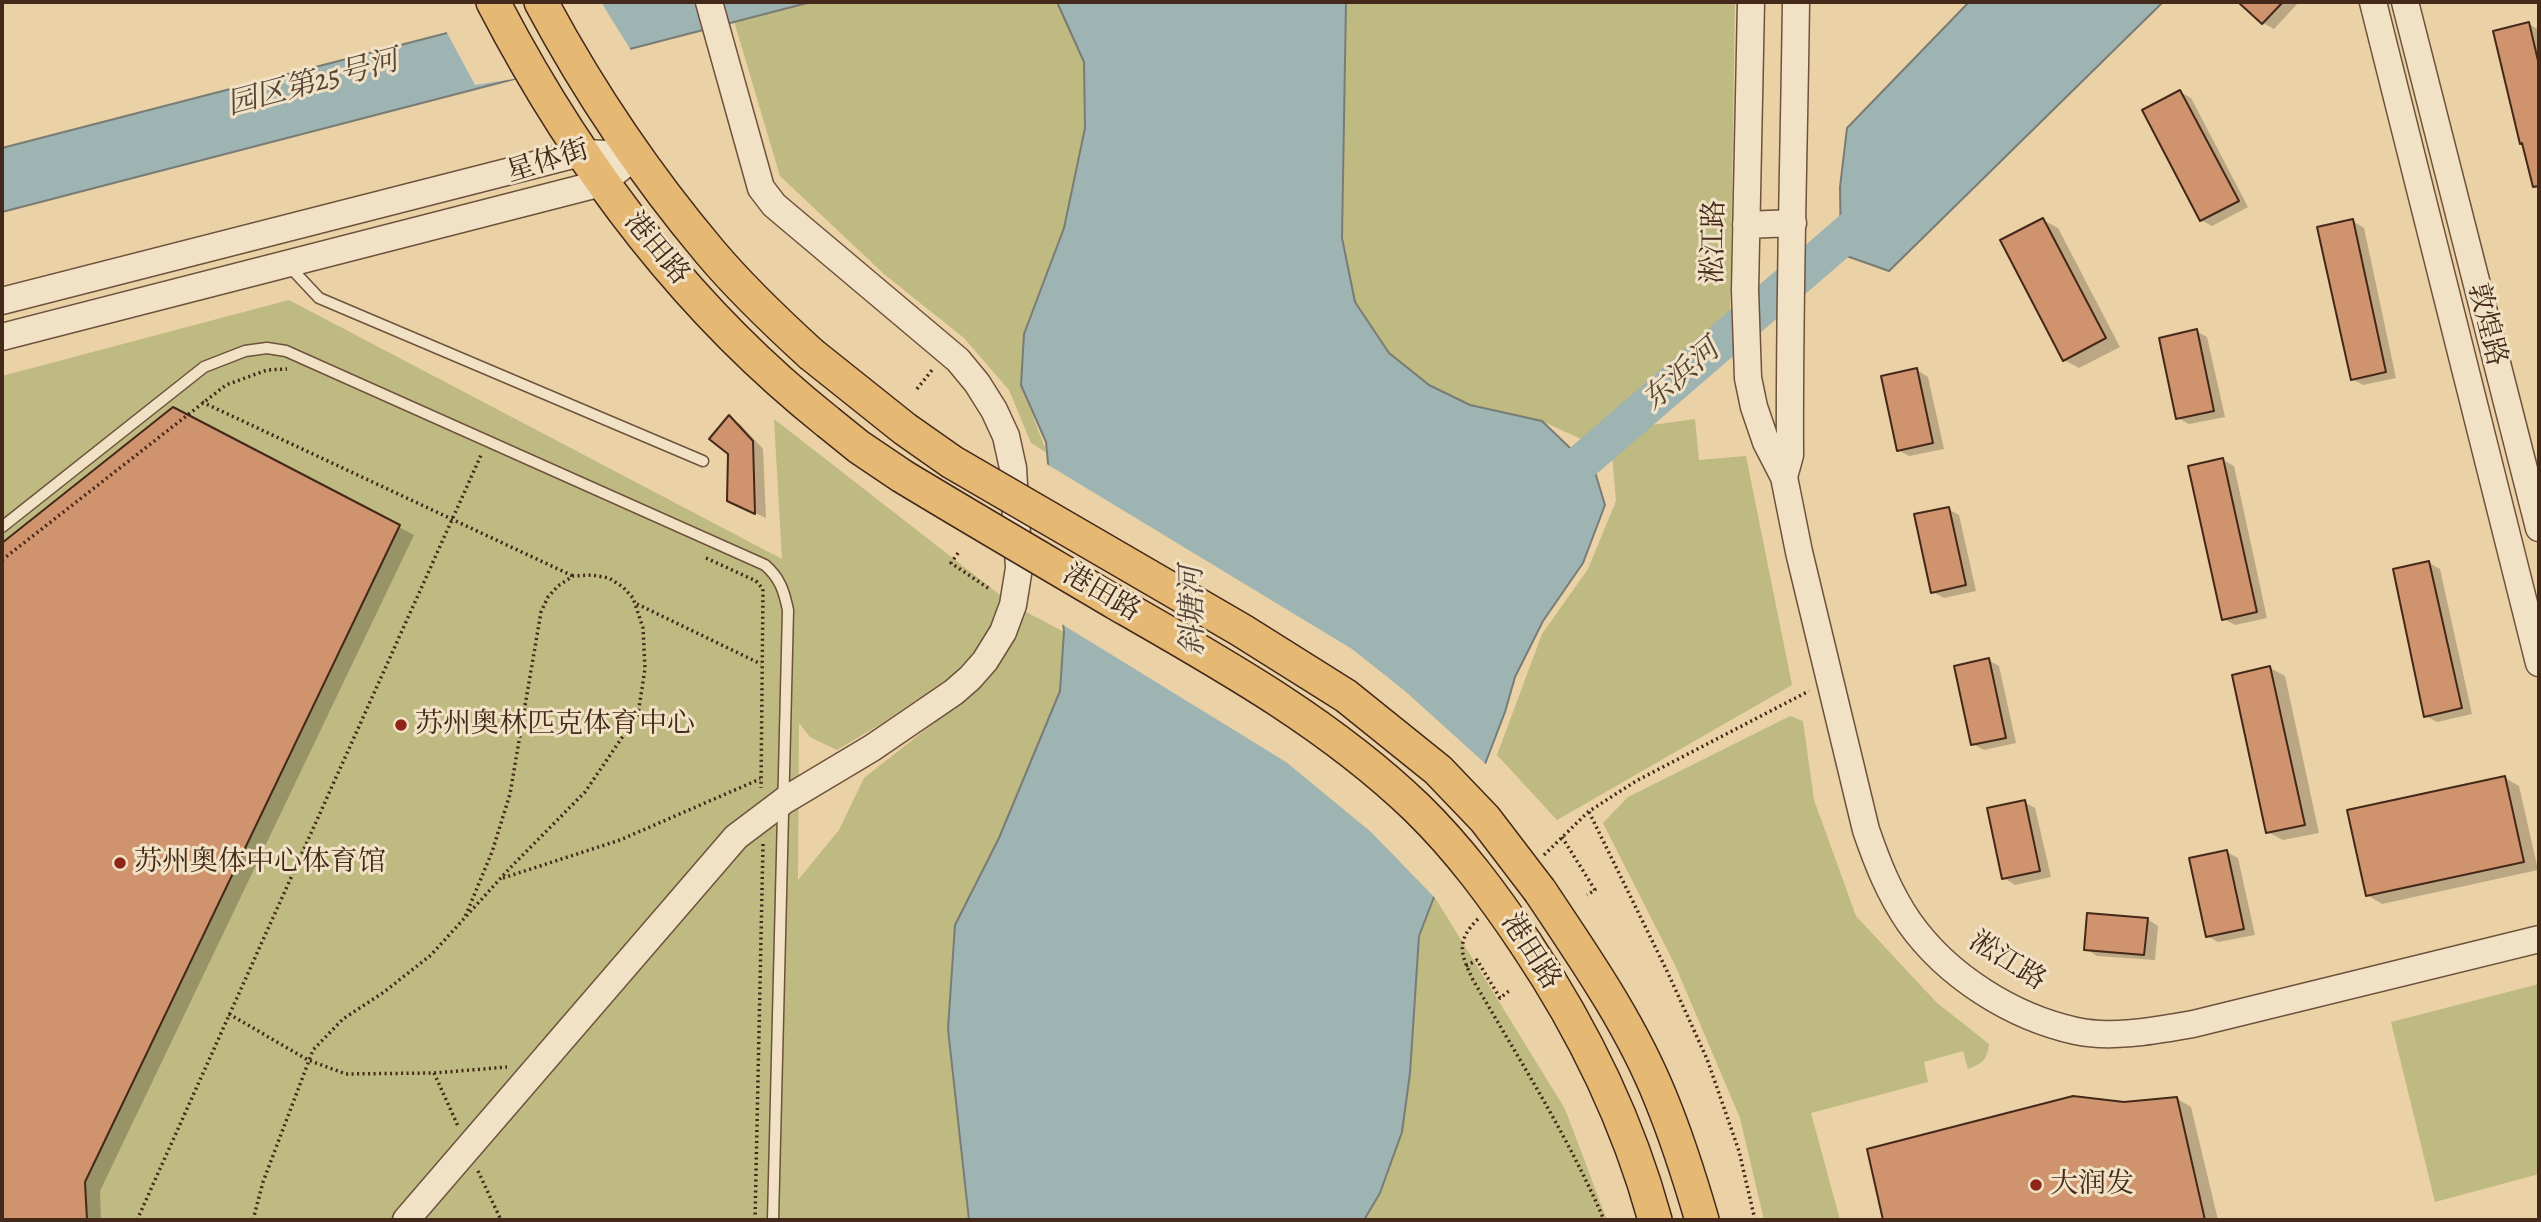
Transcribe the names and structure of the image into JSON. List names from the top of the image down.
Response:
{
  "streets": {
    "main road": ["港田路"],
    "street": ["星体街", "淞江路", "敦煌路"]
  },
  "crossings": [
    ["星体街", "港田路"]
  ],
  "water": ["园区第25号河", "东浜河", "斜塘河"],
  "places": ["苏州奥林匹克体育中心", "苏州奥体中心体育馆", "大润发"]
}
